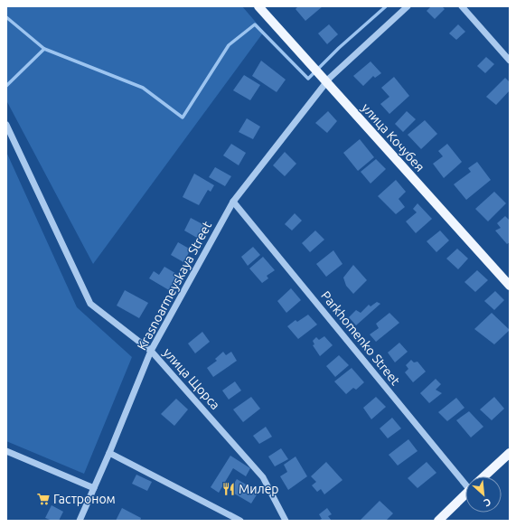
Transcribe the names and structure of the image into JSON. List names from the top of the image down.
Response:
{
  "streets": {
    "main road": ["улица Кочубея"],
    "street": ["Krasnoarmeyskaya Street", "Parkhomenko Street", "улица Щорса"]
  },
  "crossings": [
    ["улица Кочубея", "Krasnoarmeyskaya Street"],
    ["Krasnoarmeyskaya Street", "Parkhomenko Street"],
    ["Krasnoarmeyskaya Street", "улица Щорса"]
  ],
  "places": {
    "restaurant": ["Милер"],
    "supermarket": ["Гастроном"]
  },
  "north": "bottom right"
}
